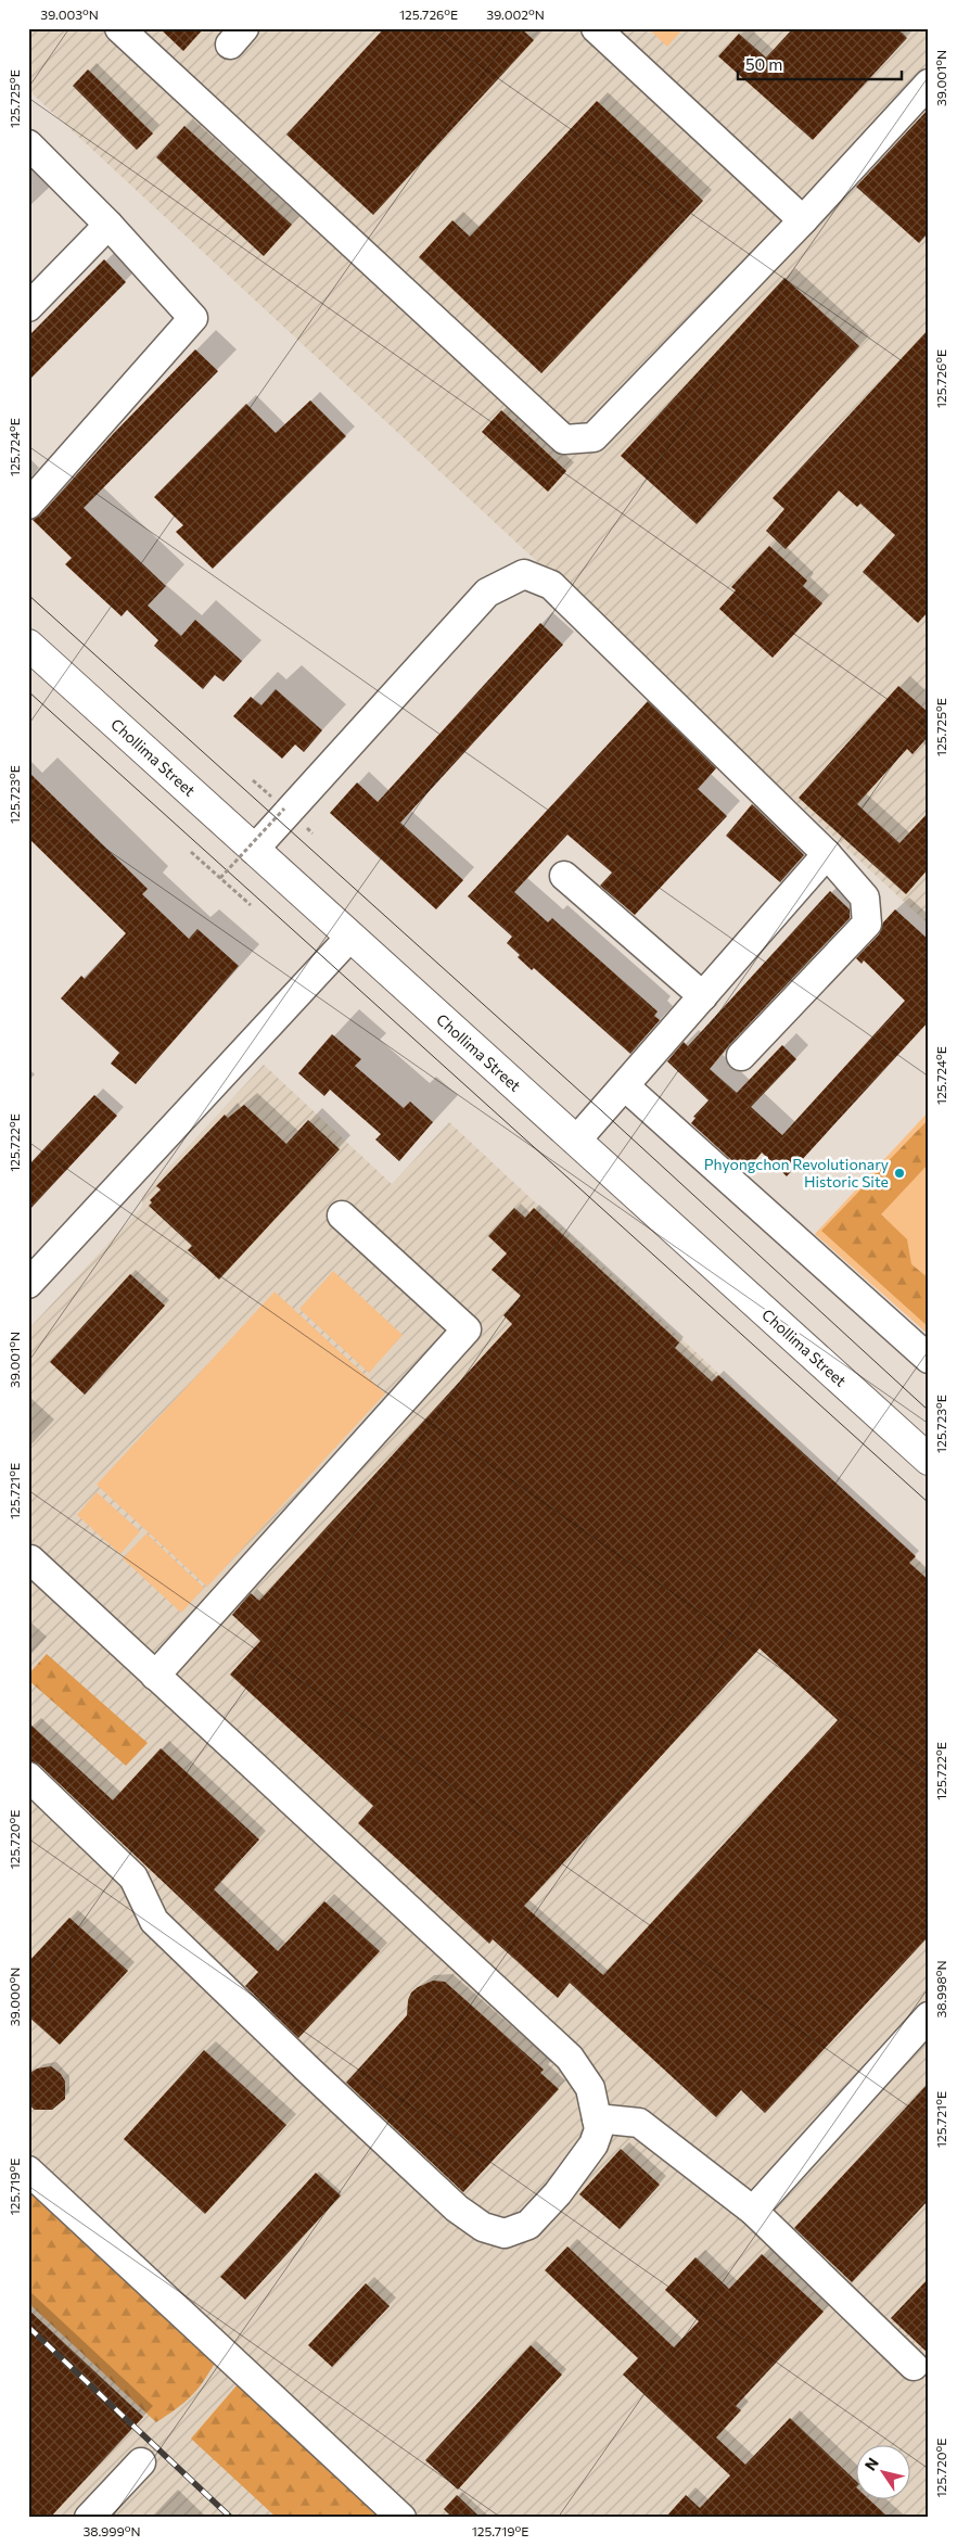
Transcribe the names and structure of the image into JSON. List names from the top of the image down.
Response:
{
  "streets": {
    "highway": ["Chollima Street"]
  },
  "places": ["Phyongchon Revolutionary Historic Site"],
  "scale_bar": "50 m",
  "north": "top left",
  "coordinates": [
    "39.003°N",
    "125.726°E",
    "39.002°N",
    "39.001°N",
    "125.725°E",
    "125.724°E",
    "125.723°E",
    "125.722°E",
    "125.721°E",
    "125.720°E",
    "38.998°N",
    "39.000°N",
    "125.719°E",
    "38.999°N"
  ]
}
